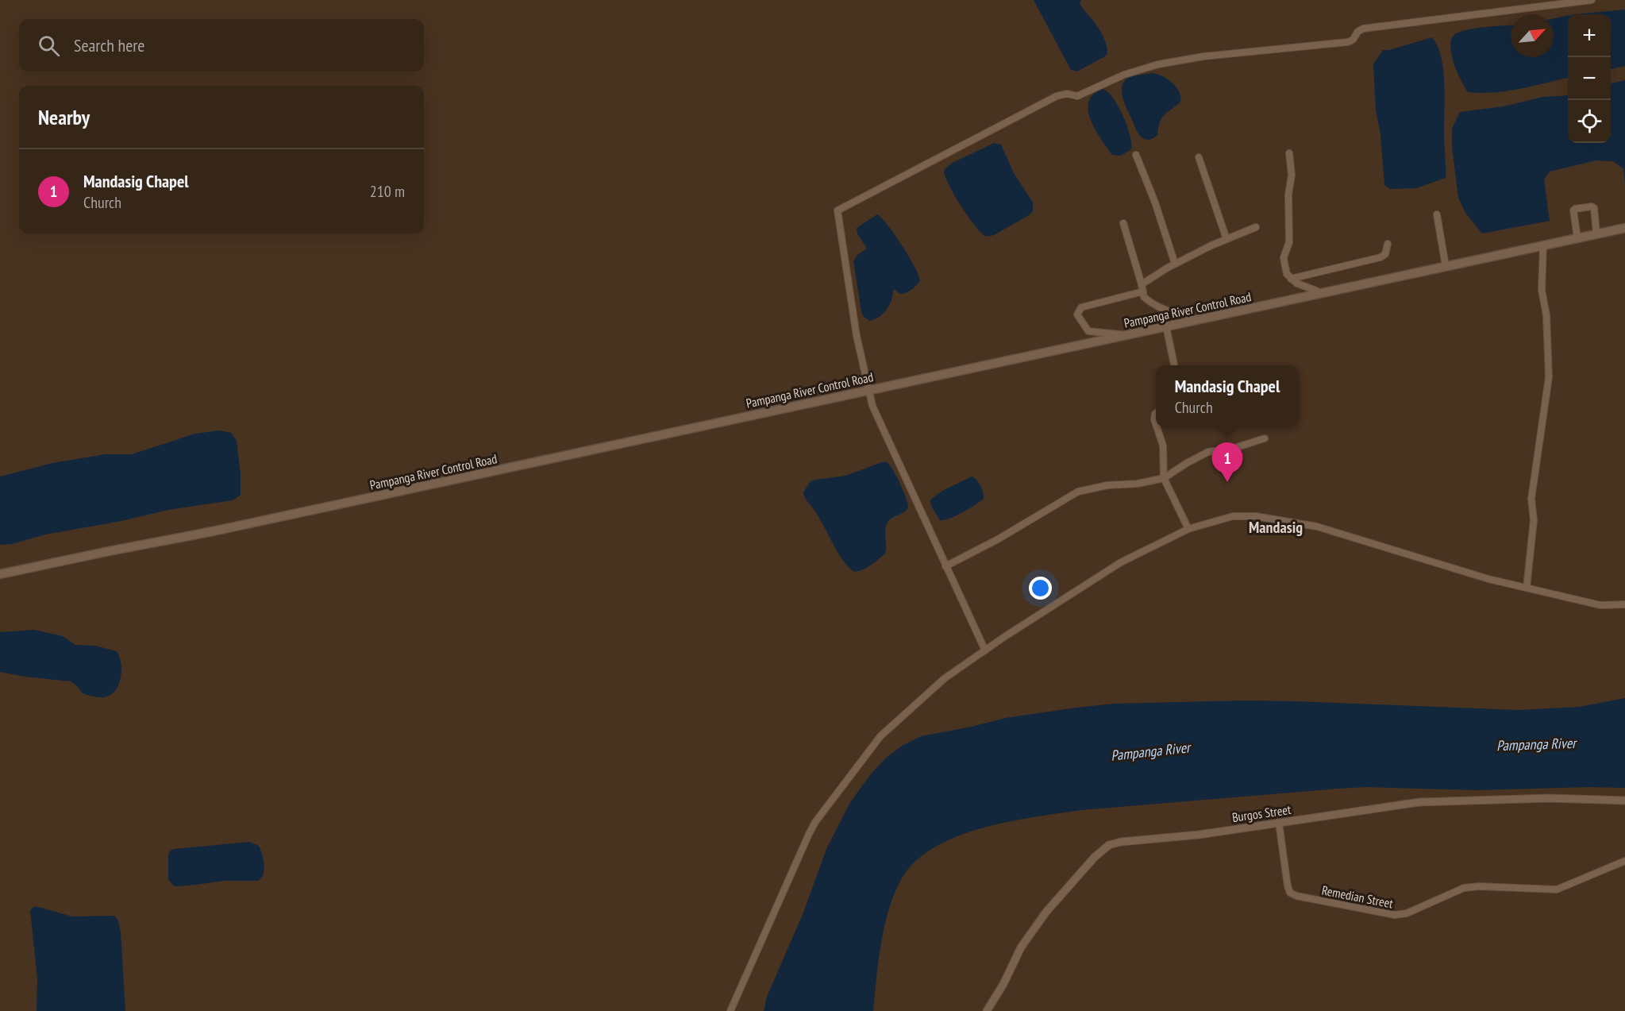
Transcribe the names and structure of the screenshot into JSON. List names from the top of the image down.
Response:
{
  "streets": {
    "main road": ["Pampanga River Control Road"],
    "street": ["Burgos Street", "Remedian Street"]
  },
  "crossings": [
    ["Burgos Street", "Remedian Street"]
  ],
  "districts": ["Mandasig"],
  "water": ["Pampanga River"],
  "north": "top right",
  "page": {
    "map_buttons": ["+", "−"],
    "search": "Search here",
    "heading": "Nearby",
    "list": [
      {
        "mark": "1",
        "name": "Mandasig Chapel",
        "note": "Church",
        "value": "210 m"
      }
    ],
    "popup": ["Mandasig Chapel", "Church"],
    "pins": "1"
  }
}
